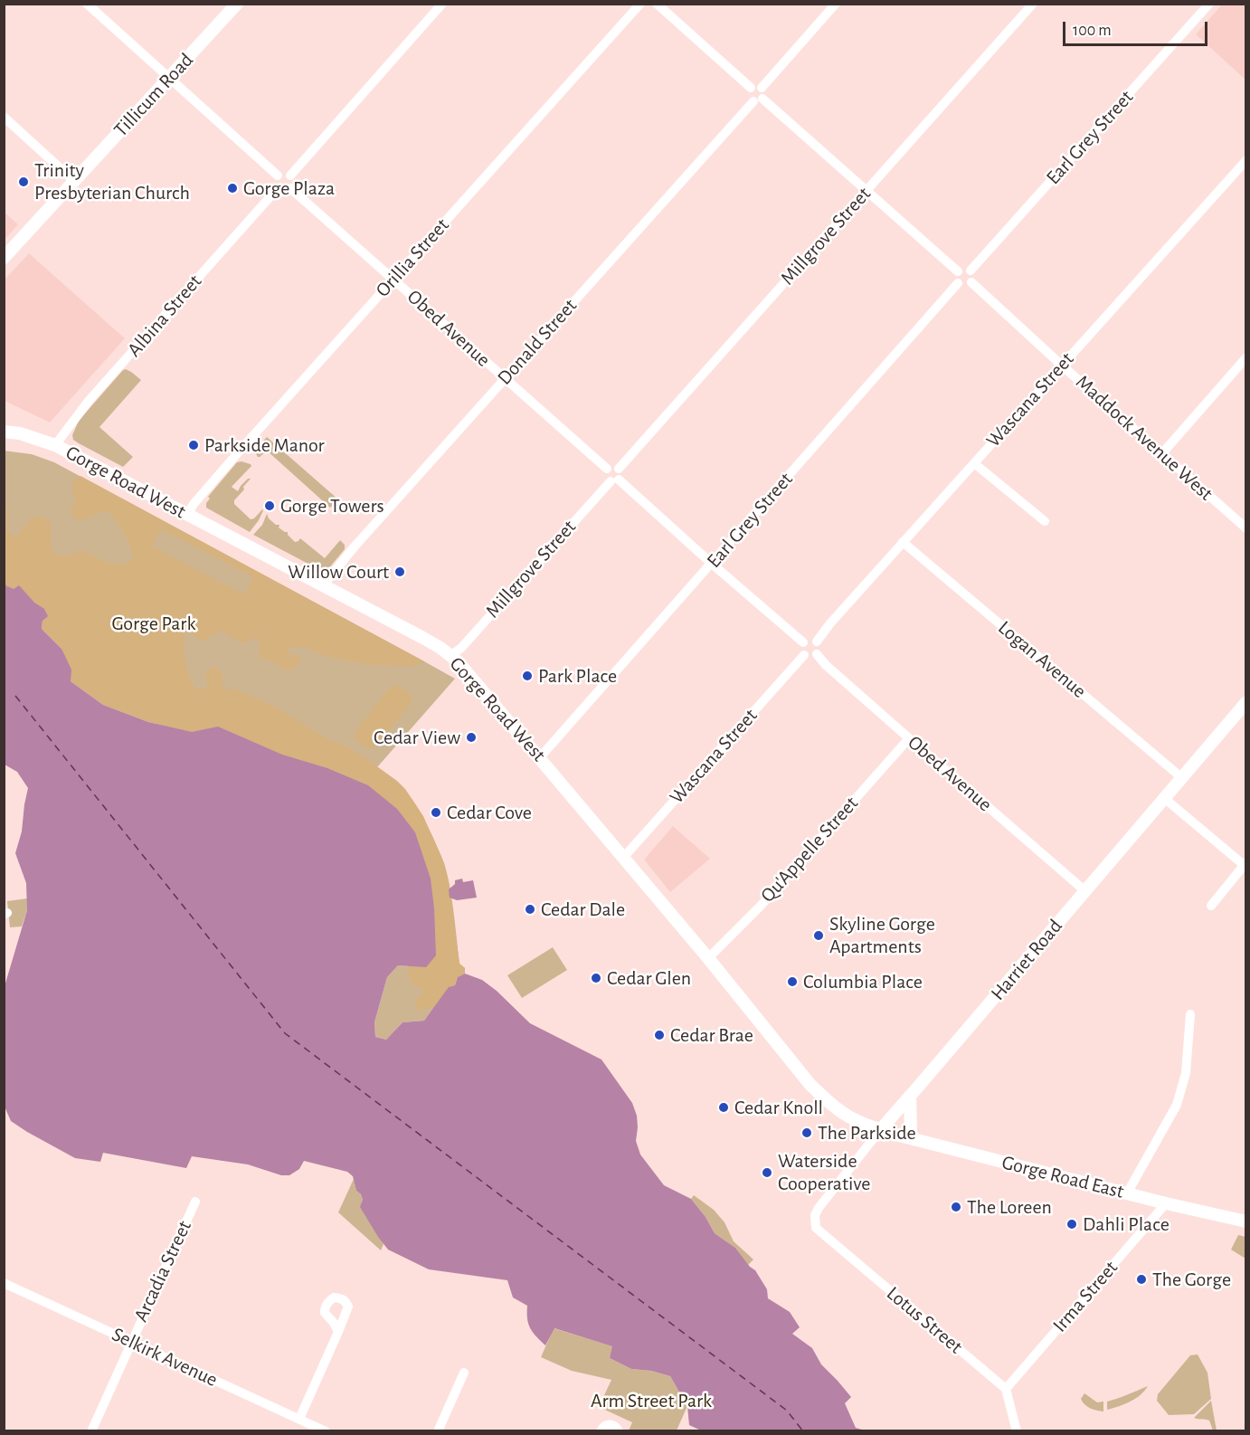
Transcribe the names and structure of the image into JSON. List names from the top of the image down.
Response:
{
  "streets": {
    "main road": [
      "Tillicum Road",
      "Gorge Road West",
      "Harriet Road",
      "Gorge Road East"
    ],
    "street": [
      "Earl Grey Street",
      "Millgrove Street",
      "Orillia Street",
      "Albina Street",
      "Obed Avenue",
      "Donald Street",
      "Wascana Street",
      "Maddock Avenue West",
      "Logan Avenue",
      "Qu'Appelle Street",
      "Arcadia Street",
      "Irma Street",
      "Lotus Street",
      "Selkirk Avenue"
    ]
  },
  "crossings": [
    ["Earl Grey Street", "Maddock Avenue West"],
    ["Earl Grey Street", "Gorge Road West"],
    ["Millgrove Street", "Obed Avenue"],
    ["Millgrove Street", "Gorge Road West"],
    ["Orillia Street", "Obed Avenue"],
    ["Orillia Street", "Gorge Road West"],
    ["Albina Street", "Obed Avenue"],
    ["Albina Street", "Gorge Road West"],
    ["Obed Avenue", "Donald Street"],
    ["Obed Avenue", "Wascana Street"],
    ["Obed Avenue", "Qu'Appelle Street"],
    ["Obed Avenue", "Harriet Road"],
    ["Donald Street", "Gorge Road West"],
    ["Wascana Street", "Maddock Avenue West"],
    ["Wascana Street", "Gorge Road West"],
    ["Wascana Street", "Logan Avenue"],
    ["Gorge Road West", "Qu'Appelle Street"],
    ["Gorge Road West", "Harriet Road"],
    ["Gorge Road West", "Gorge Road East"],
    ["Logan Avenue", "Harriet Road"],
    ["Harriet Road", "Gorge Road East"],
    ["Harriet Road", "Lotus Street"],
    ["Gorge Road East", "Irma Street"],
    ["Arcadia Street", "Selkirk Avenue"],
    ["Irma Street", "Lotus Street"]
  ],
  "parks": ["Gorge Park", "Arm Street Park"],
  "places": [
    "Trinity Presbyterian Church",
    "Gorge Plaza",
    "Parkside Manor",
    "Gorge Towers",
    "Willow Court",
    "Park Place",
    "Cedar View",
    "Cedar Cove",
    "Cedar Dale",
    "Skyline Gorge Apartments",
    "Cedar Glen",
    "Columbia Place",
    "Cedar Brae",
    "Cedar Knoll",
    "The Parkside",
    "Waterside Cooperative",
    "The Loreen",
    "Dahli Place",
    "The Gorge"
  ],
  "scale_bar": "100 m"
}
